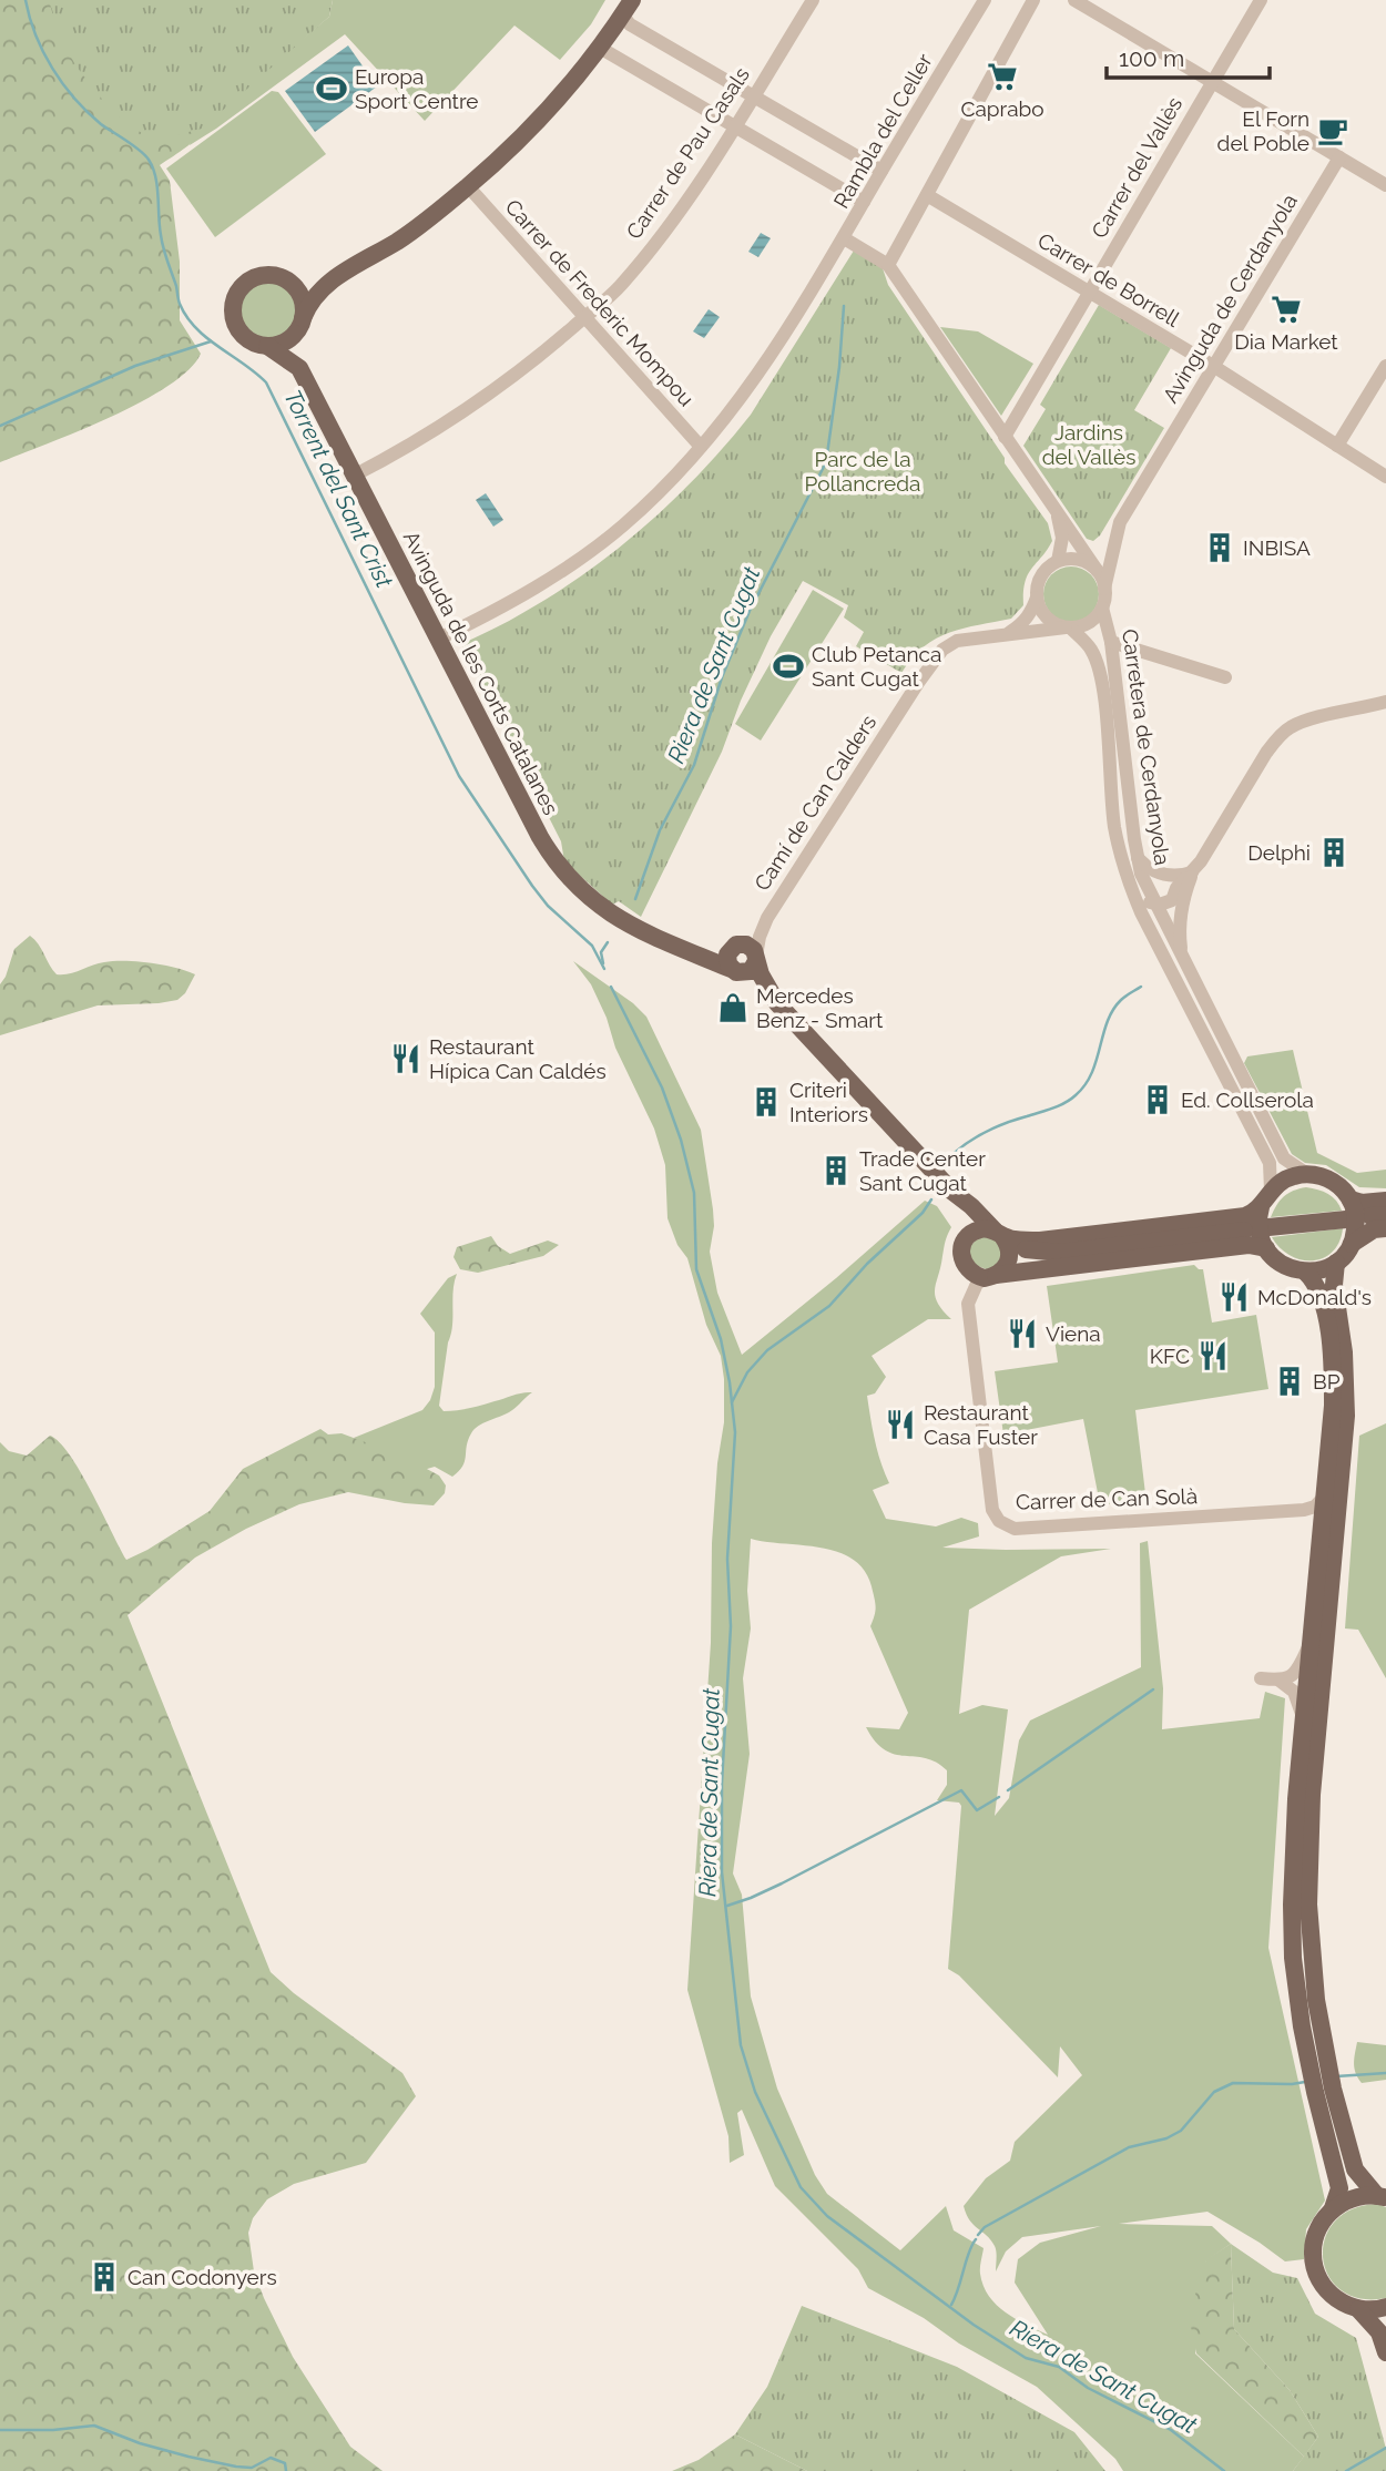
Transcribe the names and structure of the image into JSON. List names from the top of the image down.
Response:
{
  "streets": {
    "main road": ["Avinguda de les Corts Catalanes"],
    "street": [
      "Rambla del Celler",
      "Carrer de Pau Casals",
      "Carrer del Vallès",
      "Carrer de Borrell",
      "Avinguda de Cerdanyola",
      "Carrer de Frederic Mompou",
      "Carretera de Cerdanyola",
      "Camí de Can Calders",
      "Carrer de Can Solà"
    ]
  },
  "crossings": [
    ["Rambla del Celler", "Carrer del Vallès"],
    ["Rambla del Celler", "Avinguda de Cerdanyola"],
    ["Rambla del Celler", "Carretera de Cerdanyola"],
    ["Rambla del Celler", "Camí de Can Calders"],
    ["Carrer de Pau Casals", "Carrer de Frederic Mompou"],
    ["Carrer de Pau Casals", "Avinguda de les Corts Catalanes"],
    ["Carrer del Vallès", "Carrer de Borrell"],
    ["Carrer de Borrell", "Avinguda de Cerdanyola"],
    ["Avinguda de Cerdanyola", "Carretera de Cerdanyola"],
    ["Avinguda de Cerdanyola", "Camí de Can Calders"],
    ["Avinguda de les Corts Catalanes", "Camí de Can Calders"],
    ["Avinguda de les Corts Catalanes", "Carrer de Can Solà"],
    ["Carretera de Cerdanyola", "Camí de Can Calders"]
  ],
  "water": ["Torrent del Sant Crist", "Riera de Sant Cugat"],
  "parks": ["Jardins del Vallès", "Parc de la Pollancreda"],
  "places": {
    "supermarket": ["Caprabo", "Dia Market"],
    "sports": ["Europa Sport Centre", "Club Petanca Sant Cugat"],
    "cafe": ["El Forn del Poble"],
    "building": [
      "INBISA",
      "Delphi",
      "Ed. Collserola",
      "Criteri Interiors",
      "Trade Center Sant Cugat",
      "BP",
      "Can Codonyers"
    ],
    "shop": ["Mercedes Benz - Smart"],
    "restaurant": [
      "Restaurant Hípica Can Caldés",
      "McDonald's",
      "Viena",
      "KFC",
      "Restaurant Casa Fuster"
    ]
  },
  "scale_bar": "100 m"
}
